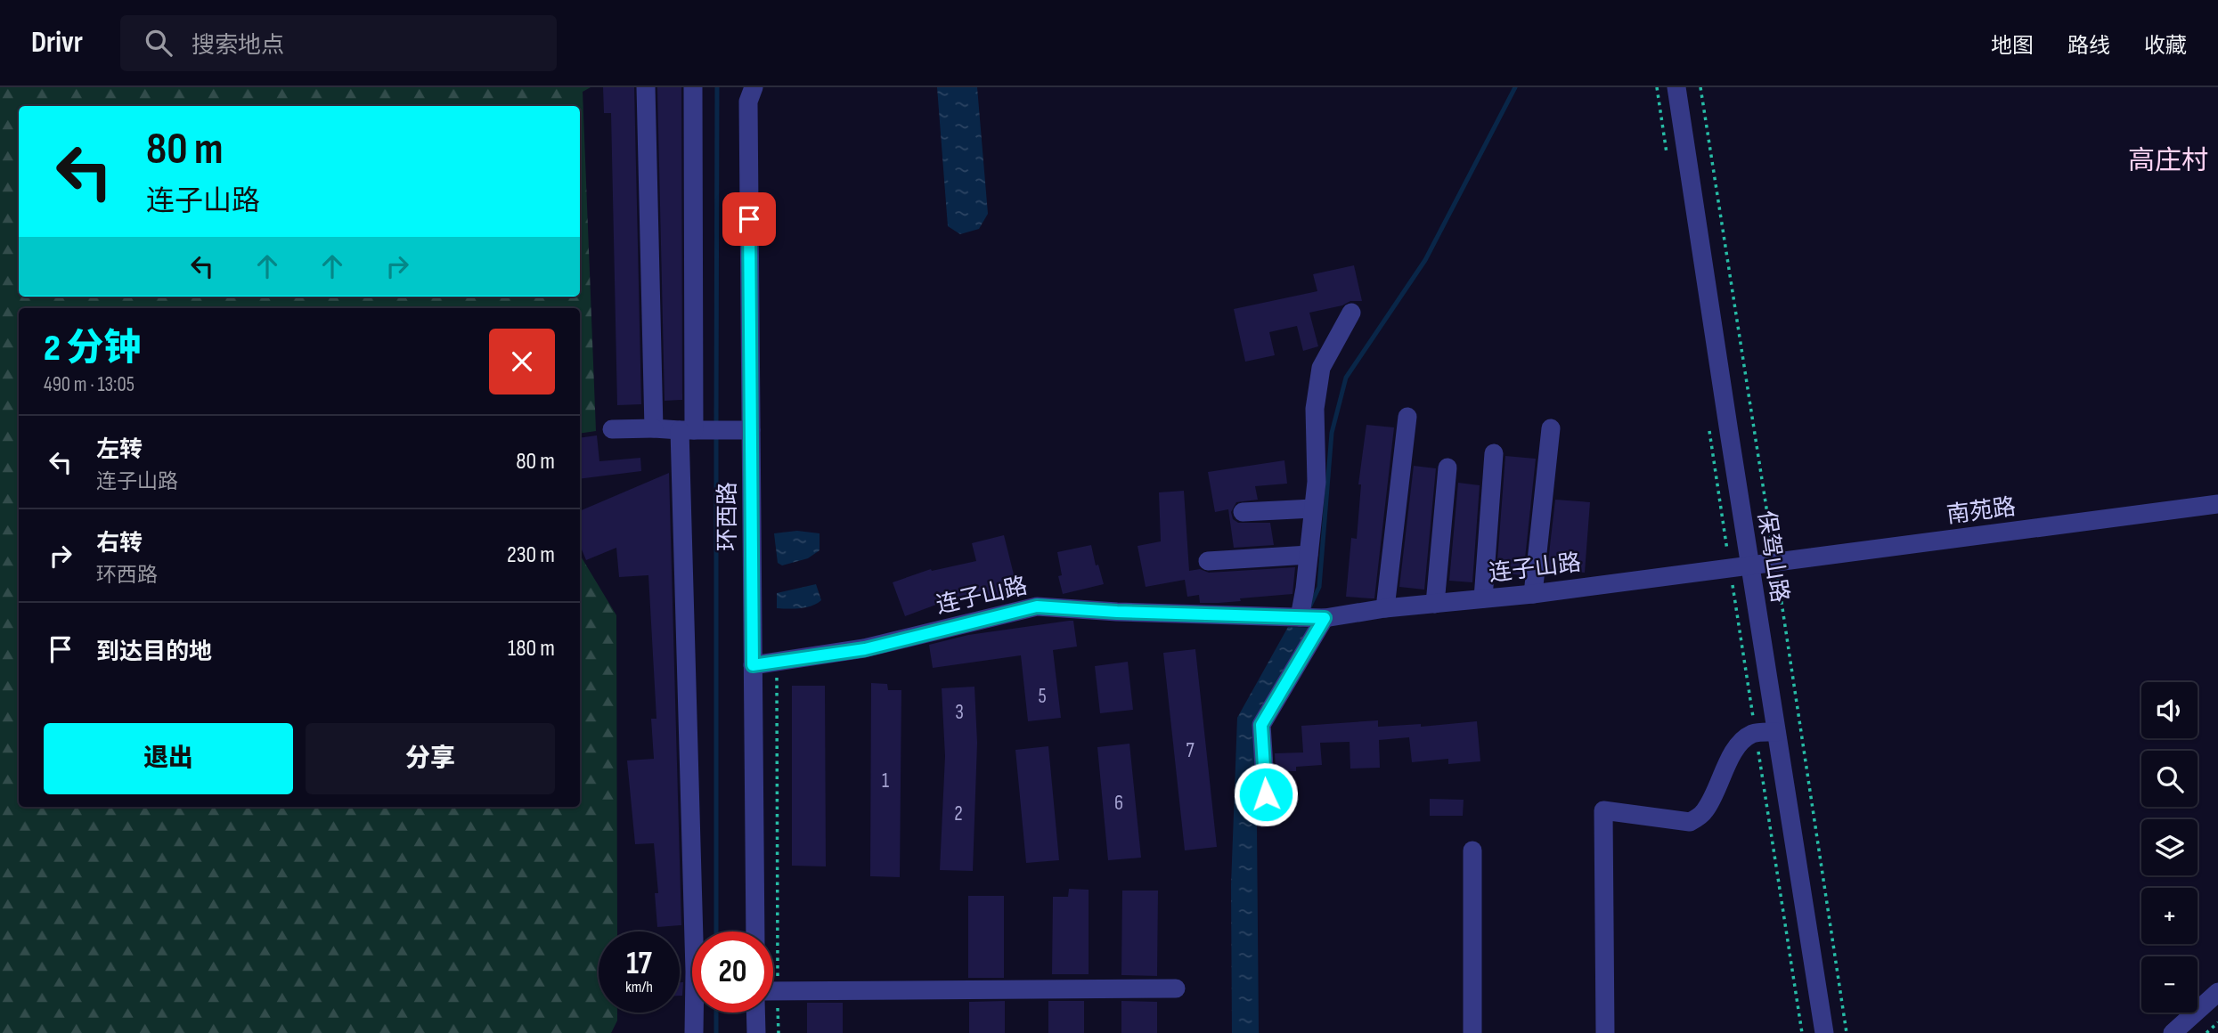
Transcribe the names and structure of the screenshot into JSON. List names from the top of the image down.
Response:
{
  "streets": {
    "street": [
      "南苑路",
      "环西路",
      "保驾山路",
      "连子山路"
    ]
  },
  "crossings": [
    ["南苑路", "保驾山路"],
    ["南苑路", "连子山路"],
    ["环西路", "连子山路"],
    ["保驾山路", "连子山路"]
  ],
  "districts": ["高庄村"],
  "house_numbers": [
    "5",
    "3",
    "7",
    "1",
    "6",
    "2"
  ],
  "page": {
    "header": "Drivr",
    "search": "搜索地点",
    "nav": ["地图", "路线", "收藏"],
    "turn": ["80 m", "连子山路"],
    "heading": ["2 分钟", "490 m · 13:05"],
    "list": [
      {
        "name": "左转",
        "note": "连子山路",
        "value": "80 m"
      },
      {
        "name": "右转",
        "note": "环西路",
        "value": "230 m"
      },
      {
        "name": "到达目的地",
        "value": "180 m"
      }
    ],
    "map_buttons": ["+", "−"],
    "buttons": ["退出", "分享"],
    "speed": "17 km/h",
    "limit": "20"
  }
}
